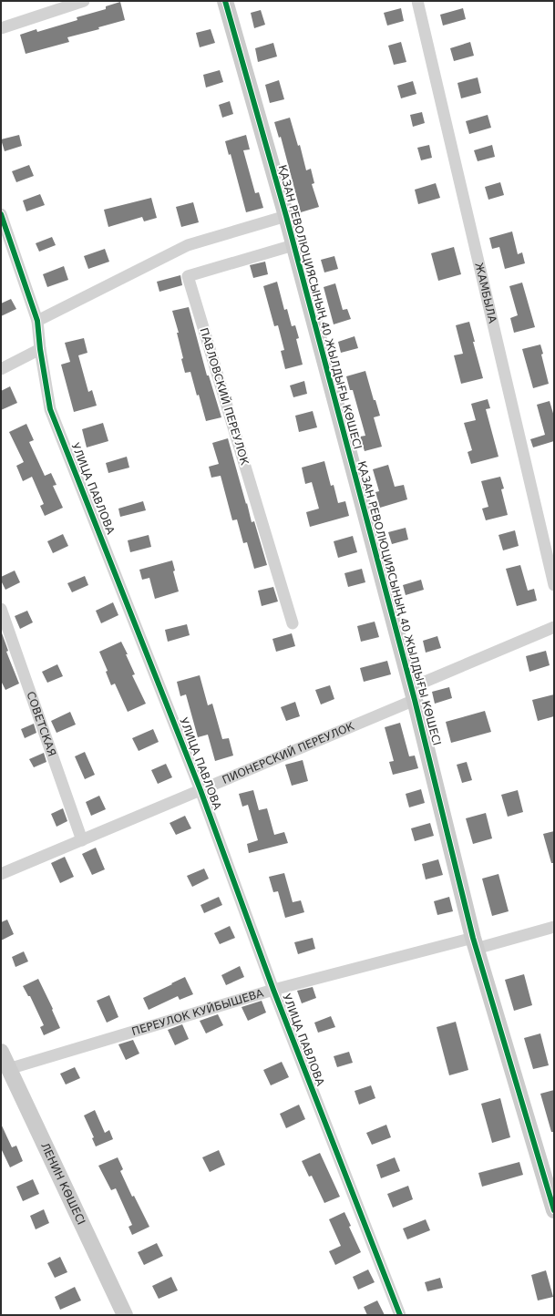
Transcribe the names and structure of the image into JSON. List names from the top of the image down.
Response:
{
  "streets": {
    "street": [
      "ЖАМБЫЛА",
      "ҚАЗАН РЕВОЛЮЦИЯСЫНЫҢ 40 ЖЫЛДЫҒЫ КӨШЕСІ",
      "ПАВЛОВСКИЙ ПЕРЕУЛОК",
      "УЛИЦА ПАВЛОВА",
      "СОВЕТСКАЯ",
      "ПИОНЕРСКИЙ ПЕРЕУЛОК",
      "ПЕРЕУЛОК КУЙБЫШЕВА",
      "ЛЕНИН КӨШЕСІ"
    ]
  },
  "crossings": [
    ["ҚАЗАН РЕВОЛЮЦИЯСЫНЫҢ 40 ЖЫЛДЫҒЫ КӨШЕСІ", "ПАВЛОВСКИЙ ПЕРЕУЛОК"],
    ["ҚАЗАН РЕВОЛЮЦИЯСЫНЫҢ 40 ЖЫЛДЫҒЫ КӨШЕСІ", "ПИОНЕРСКИЙ ПЕРЕУЛОК"],
    ["ҚАЗАН РЕВОЛЮЦИЯСЫНЫҢ 40 ЖЫЛДЫҒЫ КӨШЕСІ", "ПЕРЕУЛОК КУЙБЫШЕВА"],
    ["УЛИЦА ПАВЛОВА", "ПИОНЕРСКИЙ ПЕРЕУЛОК"],
    ["УЛИЦА ПАВЛОВА", "ПЕРЕУЛОК КУЙБЫШЕВА"],
    ["СОВЕТСКАЯ", "ПИОНЕРСКИЙ ПЕРЕУЛОК"],
    ["ПЕРЕУЛОК КУЙБЫШЕВА", "ЛЕНИН КӨШЕСІ"]
  ]
}
